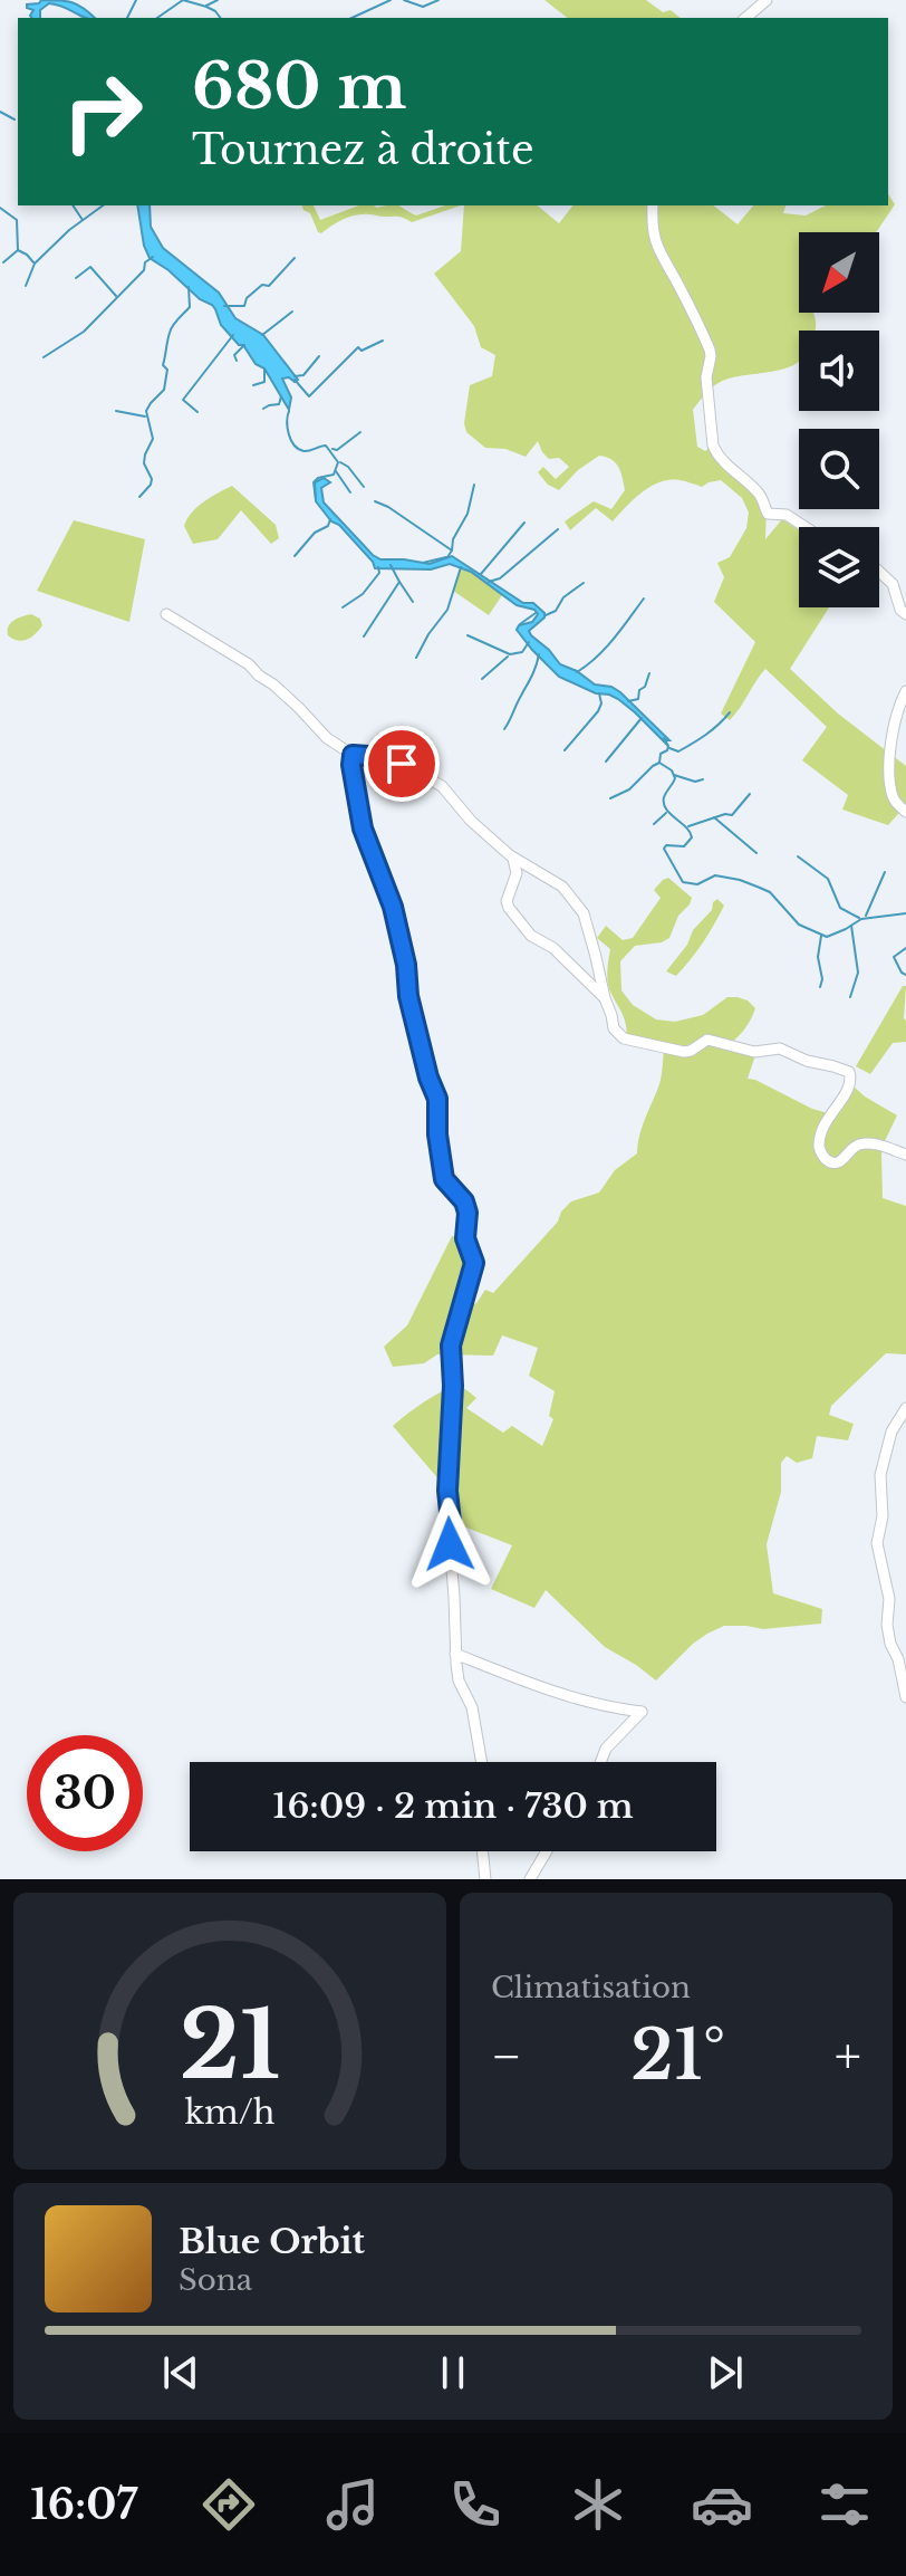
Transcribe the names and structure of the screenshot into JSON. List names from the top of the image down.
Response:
{
  "north": "bottom left",
  "page": {
    "turn": ["680 m", "Tournez à droite"],
    "limit": "30",
    "trip": "16:09 · 2 min · 730 m",
    "tile": "Climatisation",
    "heat": ["−", "21°", "+"],
    "song": ["Blue Orbit", "Sona"],
    "tabs": "16:07",
    "gauge": ["21", "km/h"]
  }
}
